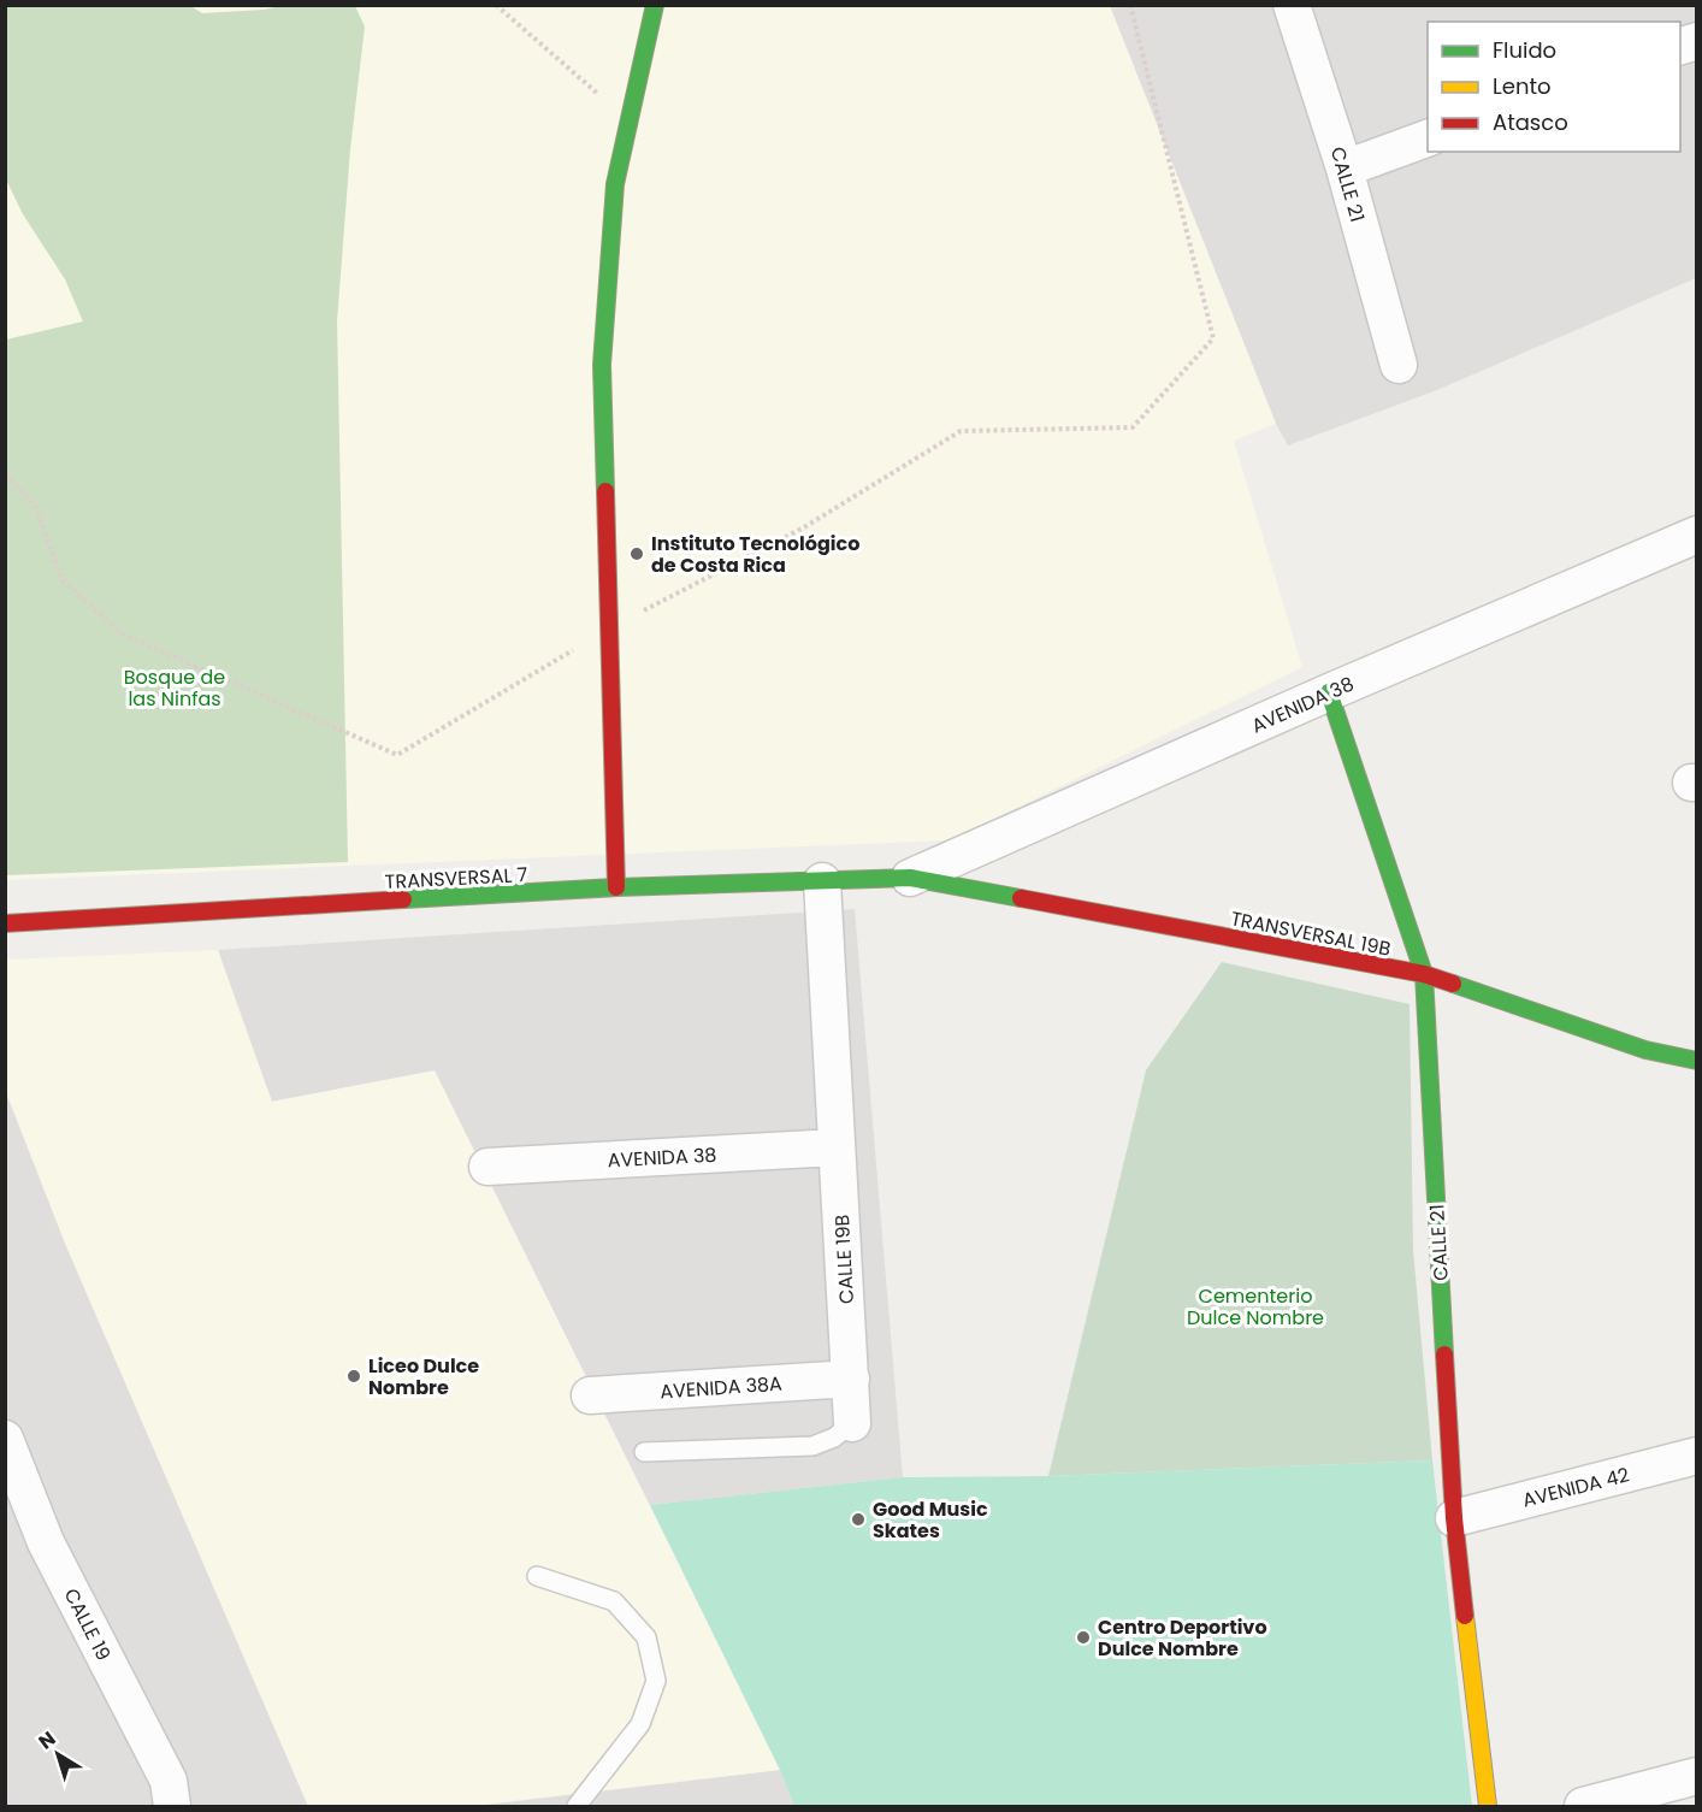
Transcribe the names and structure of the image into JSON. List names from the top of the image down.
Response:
{
  "streets": {
    "street": [
      "CALLE 21",
      "AVENIDA 38",
      "TRANSVERSAL 7",
      "TRANSVERSAL 19B",
      "CALLE 19B",
      "AVENIDA 38A",
      "AVENIDA 42",
      "CALLE 19"
    ]
  },
  "crossings": [
    ["CALLE 21", "AVENIDA 38"],
    ["CALLE 21", "TRANSVERSAL 19B"],
    ["CALLE 21", "AVENIDA 42"],
    ["AVENIDA 38", "TRANSVERSAL 7"],
    ["AVENIDA 38", "TRANSVERSAL 19B"],
    ["AVENIDA 38", "CALLE 19B"],
    ["TRANSVERSAL 7", "TRANSVERSAL 19B"],
    ["TRANSVERSAL 7", "CALLE 19B"],
    ["CALLE 19B", "AVENIDA 38A"]
  ],
  "parks": ["Bosque de las Ninfas", "Cementerio Dulce Nombre"],
  "places": [
    "Instituto Tecnológico de Costa Rica",
    "Liceo Dulce Nombre",
    "Good Music Skates",
    "Centro Deportivo Dulce Nombre"
  ],
  "legend": ["Fluido", "Lento", "Atasco"],
  "north": "top left"
}
